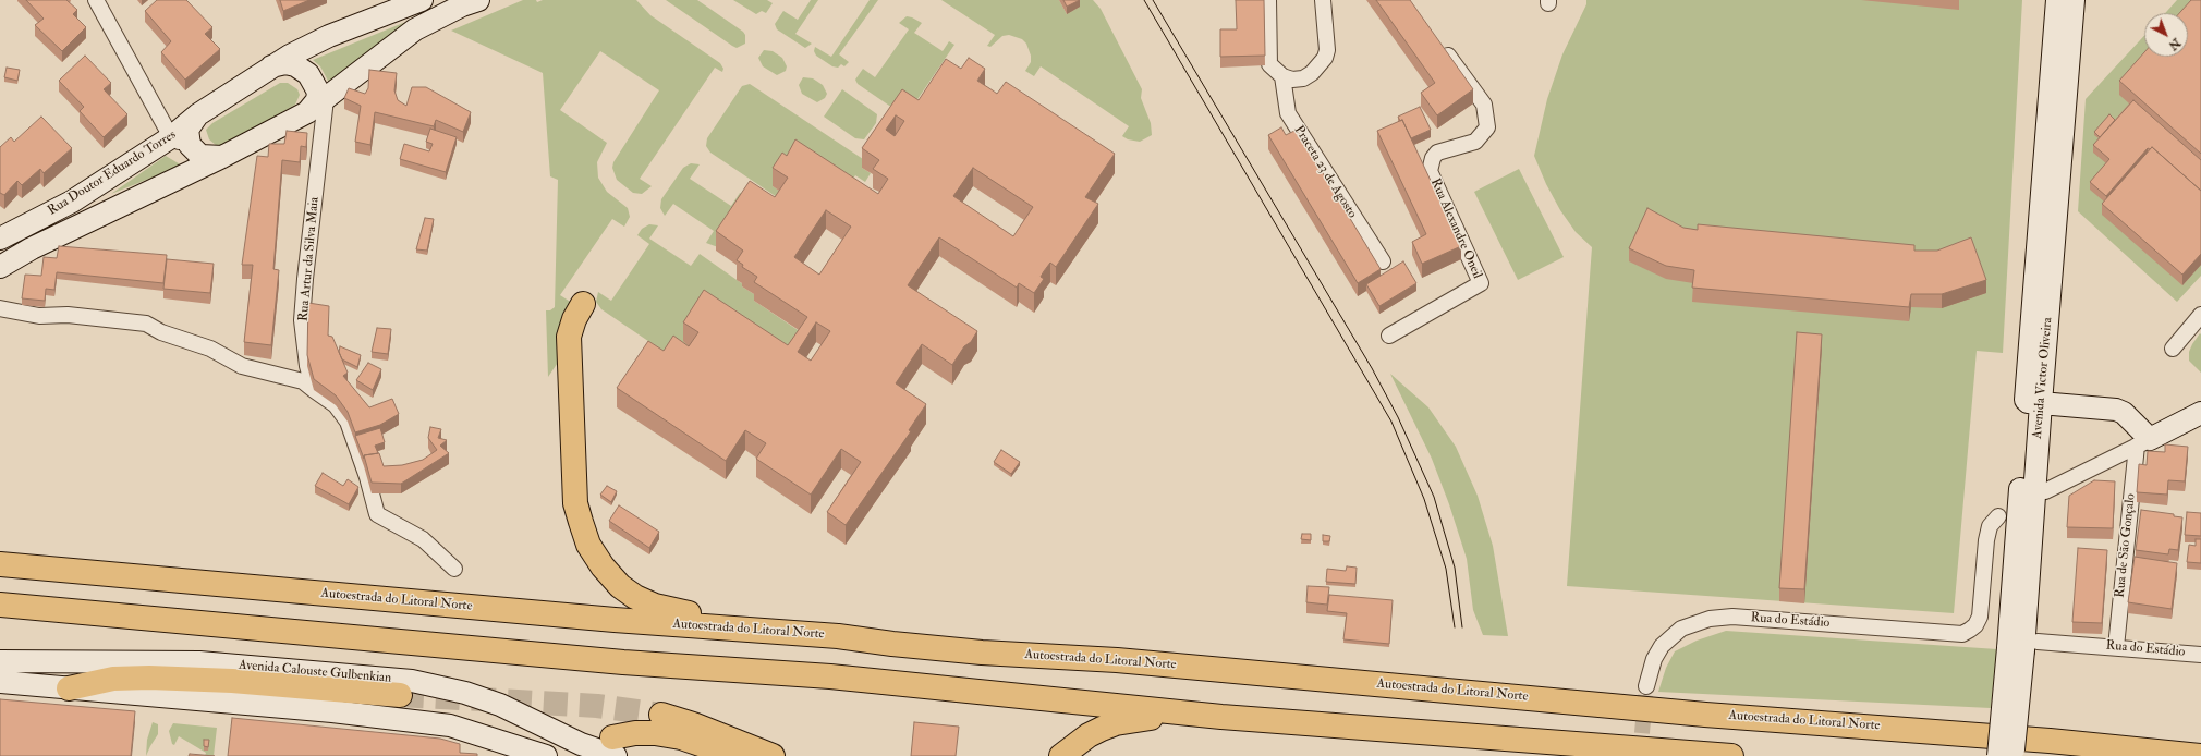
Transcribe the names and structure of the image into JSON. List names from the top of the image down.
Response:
{
  "streets": {
    "highway": ["Autoestrada do Litoral Norte"],
    "main road": ["Rua Doutor Eduardo Torres", "Avenida Victor Oliveira", "Avenida Calouste Gulbenkian"],
    "street": [
      "Praceta 23 de Agosto",
      "Rua Alexandre Oneil",
      "Rua Artur da Silva Maia",
      "Rua de São Gonçalo",
      "Rua do Estádio"
    ]
  },
  "crossings": [
    ["Rua Doutor Eduardo Torres", "Rua Artur da Silva Maia"],
    ["Avenida Victor Oliveira", "Rua do Estádio"],
    ["Rua de São Gonçalo", "Rua do Estádio"]
  ],
  "north": "bottom right"
}
